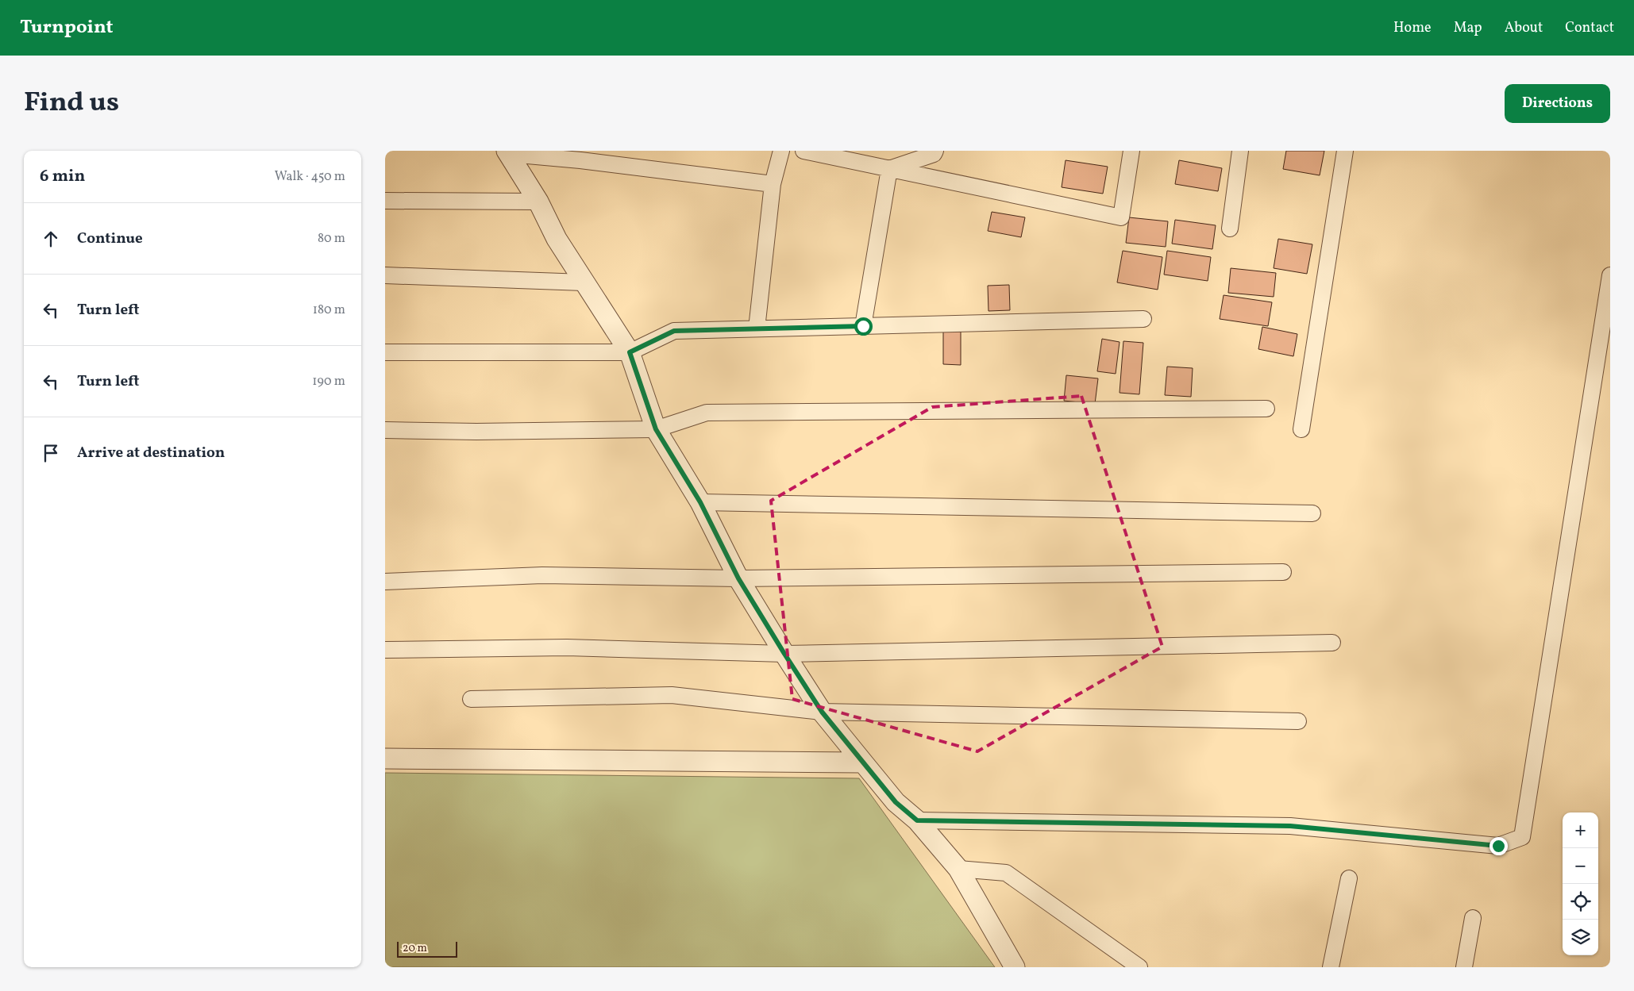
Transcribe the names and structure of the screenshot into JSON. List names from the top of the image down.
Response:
{
  "scale_bar": "20 m",
  "page": {
    "header": "Turnpoint",
    "nav": [
      "Home",
      "Map",
      "About",
      "Contact"
    ],
    "title": "Find us",
    "buttons": "Directions",
    "heading": ["6 min", "Walk · 450 m"],
    "list": [
      ["Continue", "80 m"],
      ["Turn left", "180 m"],
      ["Turn left", "190 m"],
      "Arrive at destination"
    ],
    "map_buttons": ["+", "−"],
    "scale": "20 m"
  }
}
